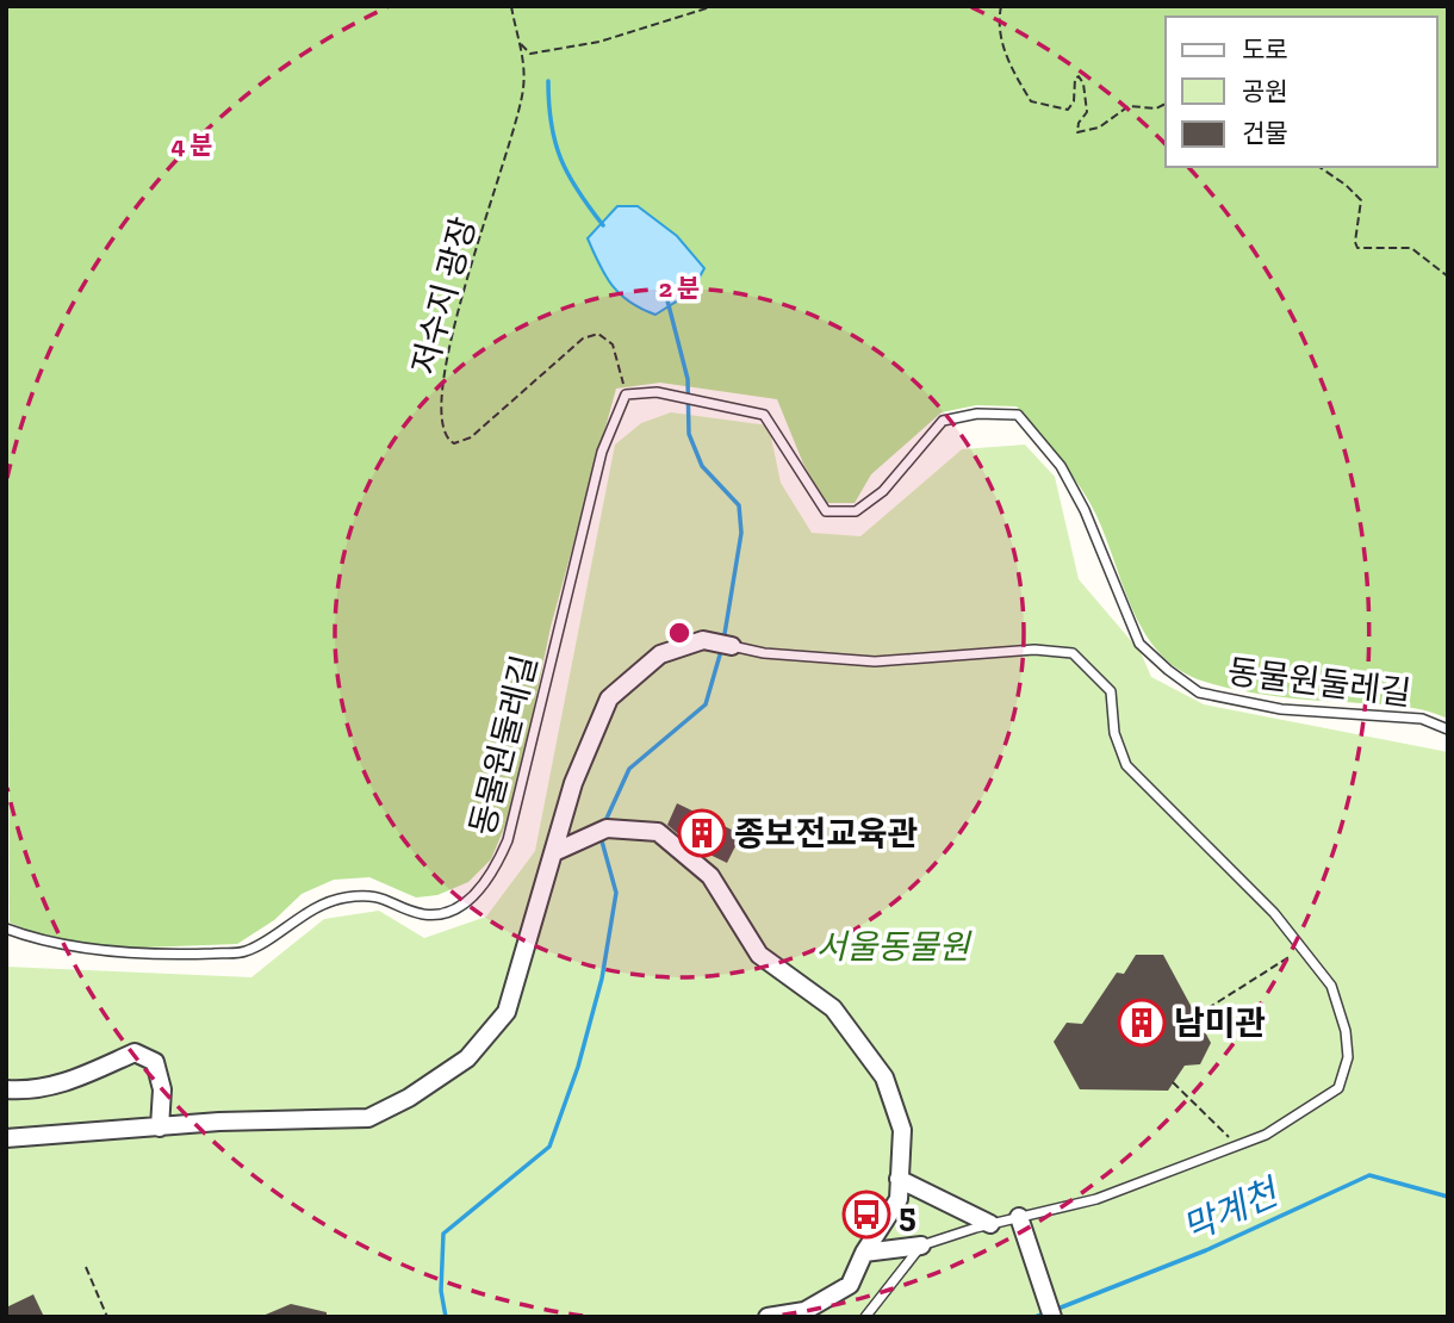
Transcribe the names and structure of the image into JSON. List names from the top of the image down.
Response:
{
  "streets": {
    "lane": ["동물원둘레길"],
    "path": ["저수지 광장"]
  },
  "crossings": [
    ["저수지 광장", "동물원둘레길"]
  ],
  "water": ["막계천"],
  "parks": ["서울동물원"],
  "places": {
    "building": ["종보전교육관", "남미관"],
    "bus stop": ["5"]
  },
  "legend": ["도로", "공원", "건물"],
  "rings": ["4 분", "2 분"]
}
